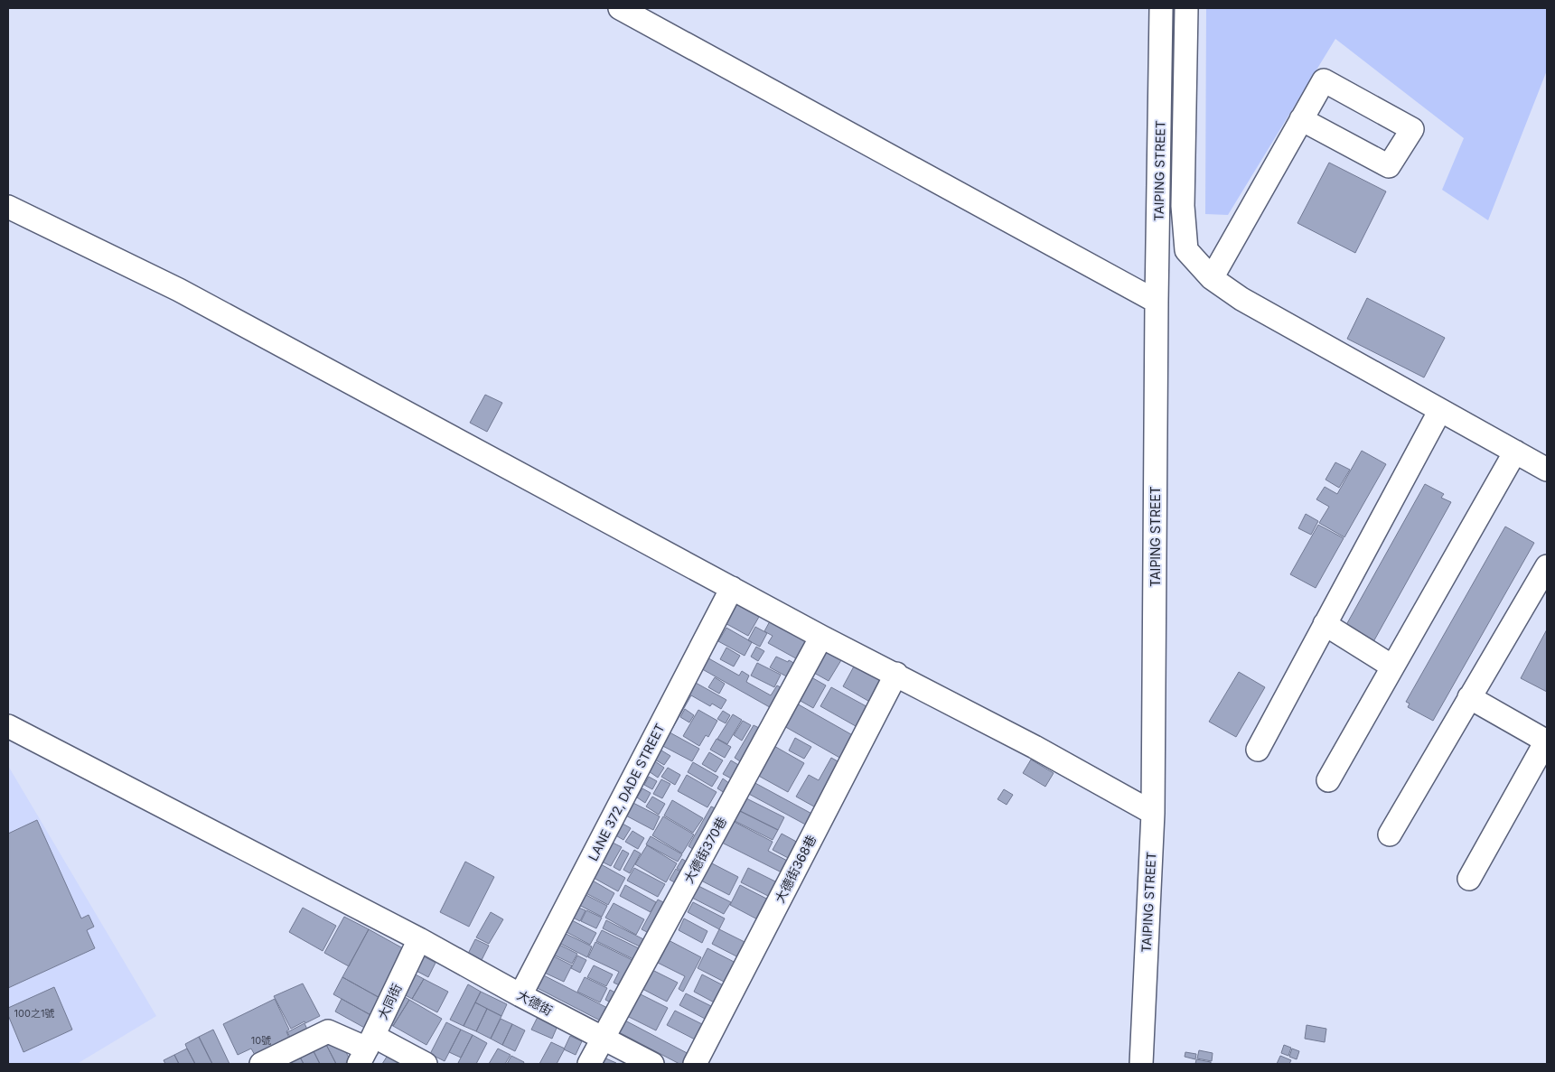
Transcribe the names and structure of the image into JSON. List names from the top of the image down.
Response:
{
  "streets": {
    "street": [
      "TAIPING STREET",
      "LANE 372, DADE STREET",
      "大德街370巷",
      "大德街368巷",
      "大同街",
      "大德街"
    ]
  },
  "crossings": [
    ["LANE 372, DADE STREET", "大德街"],
    ["大德街370巷", "大德街"],
    ["大同街", "大德街"]
  ],
  "house_numbers": ["100之1號", "10號"]
}
